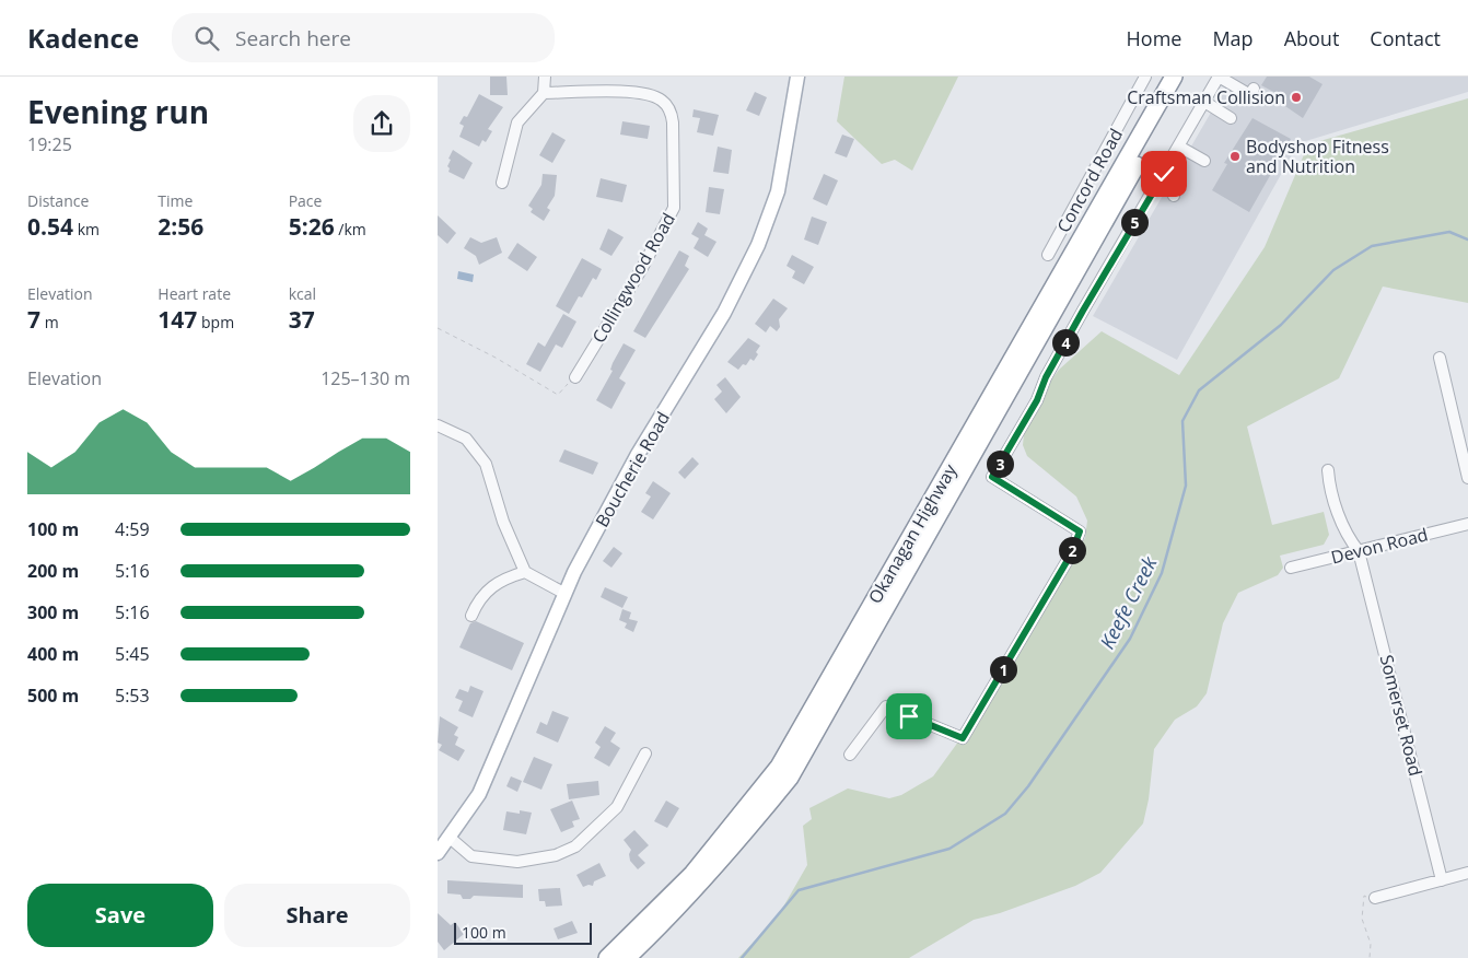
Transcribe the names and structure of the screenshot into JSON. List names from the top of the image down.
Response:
{
  "streets": {
    "highway": ["Okanagan Highway"],
    "main road": ["Boucherie Road"],
    "street": [
      "Concord Road",
      "Collingwood Road",
      "Devon Road",
      "Somerset Road"
    ]
  },
  "crossings": [
    ["Devon Road", "Somerset Road"]
  ],
  "water": ["Keefe Creek"],
  "places": ["Craftsman Collision", "Bodyshop Fitness and Nutrition"],
  "scale_bar": "100 m",
  "page": {
    "header": "Kadence",
    "search": "Search here",
    "nav": [
      "Home",
      "Map",
      "About",
      "Contact"
    ],
    "heading": ["Evening run", "19:25"],
    "stats": [
      ["Distance", "0.54 km"],
      ["Time", "2:56"],
      ["Pace", "5:26 /km"],
      ["Elevation", "7 m"],
      ["Heart rate", "147 bpm"],
      ["kcal", "37"]
    ],
    "pins": [
      "5",
      "4",
      "3",
      "2",
      "1"
    ],
    "chart": ["Elevation", "125–130 m"],
    "list": [
      {
        "name": "100 m",
        "note": "4:59"
      },
      {
        "name": "200 m",
        "note": "5:16"
      },
      {
        "name": "300 m",
        "note": "5:16"
      },
      {
        "name": "400 m",
        "note": "5:45"
      },
      {
        "name": "500 m",
        "note": "5:53"
      }
    ],
    "buttons": ["Save", "Share"],
    "scale": "100 m"
  }
}
